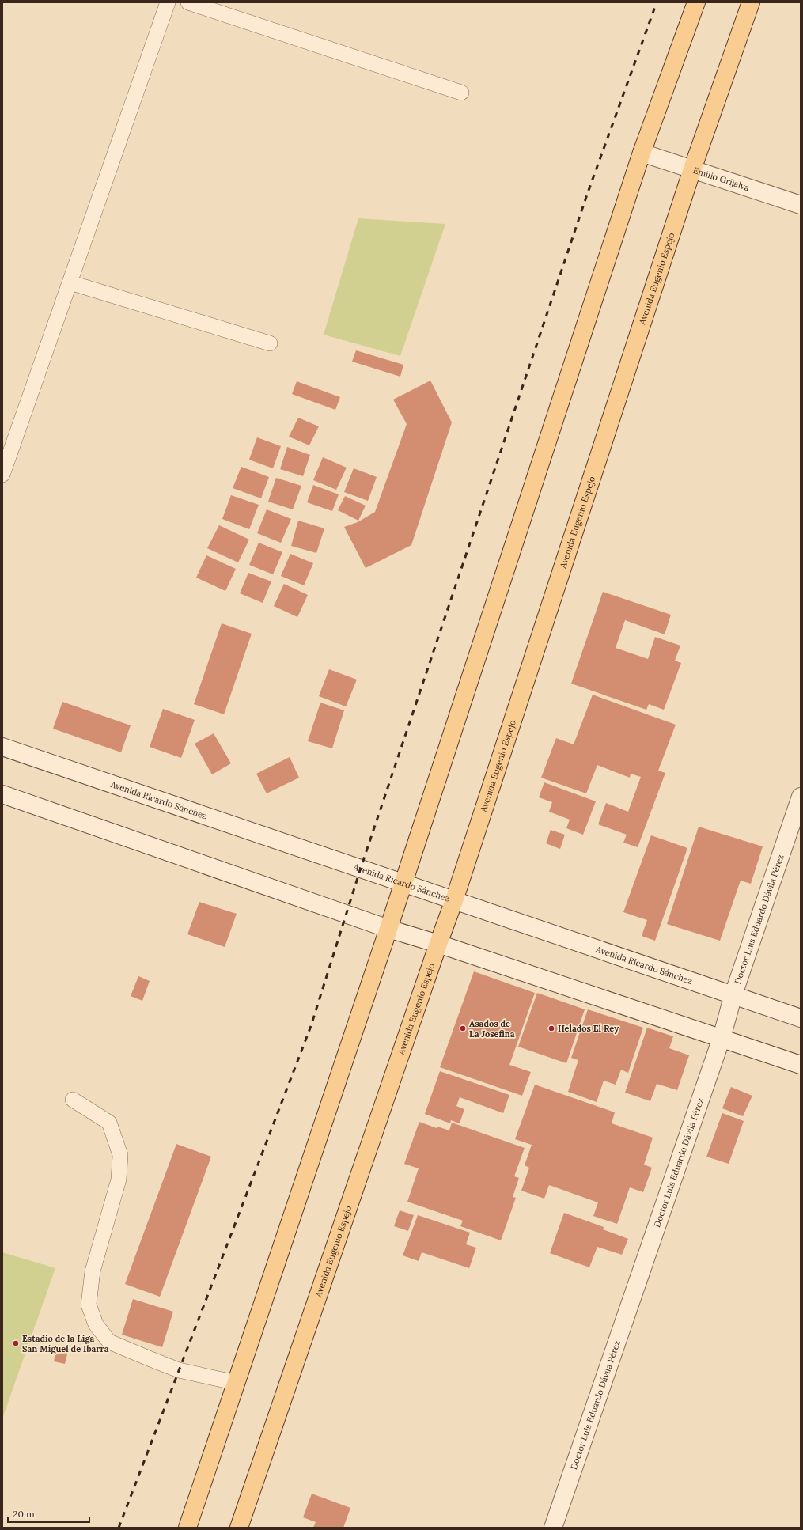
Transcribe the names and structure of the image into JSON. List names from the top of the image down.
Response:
{
  "streets": {
    "main road": [
      "Emilio Grijalva",
      "Avenida Eugenio Espejo",
      "Avenida Ricardo Sánchez",
      "Doctor Luis Eduardo Dávila Pérez"
    ]
  },
  "crossings": [
    ["Emilio Grijalva", "Avenida Eugenio Espejo"],
    ["Avenida Eugenio Espejo", "Avenida Ricardo Sánchez"],
    ["Avenida Ricardo Sánchez", "Doctor Luis Eduardo Dávila Pérez"]
  ],
  "places": ["Asados de La Josefina", "Helados El Rey", "Estadio de la Liga San Miguel de Ibarra"],
  "scale_bar": "20 m"
}
